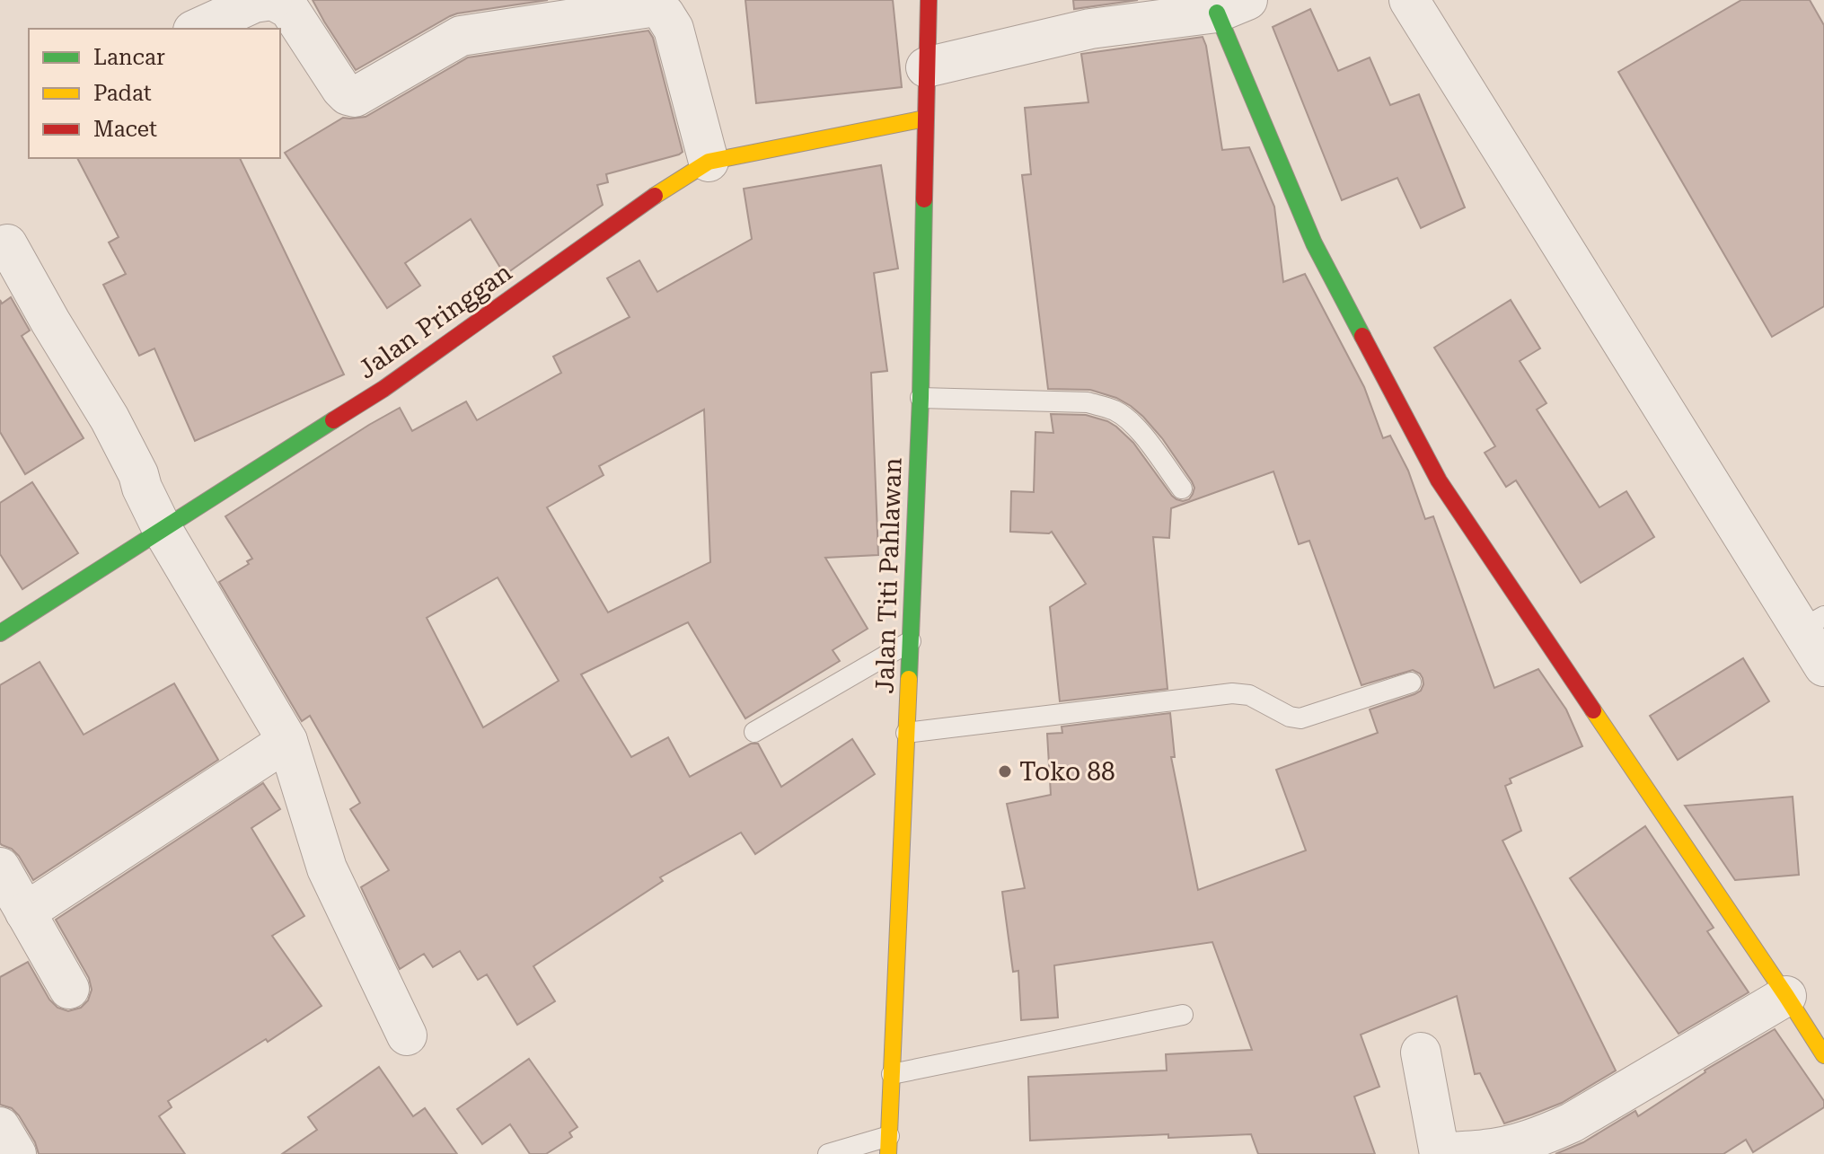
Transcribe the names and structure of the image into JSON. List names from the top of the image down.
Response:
{
  "streets": {
    "street": ["Jalan Pringgan", "Jalan Titi Pahlawan"]
  },
  "crossings": [
    ["Jalan Pringgan", "Jalan Titi Pahlawan"]
  ],
  "places": ["Toko 88"],
  "legend": ["Lancar", "Padat", "Macet"]
}
